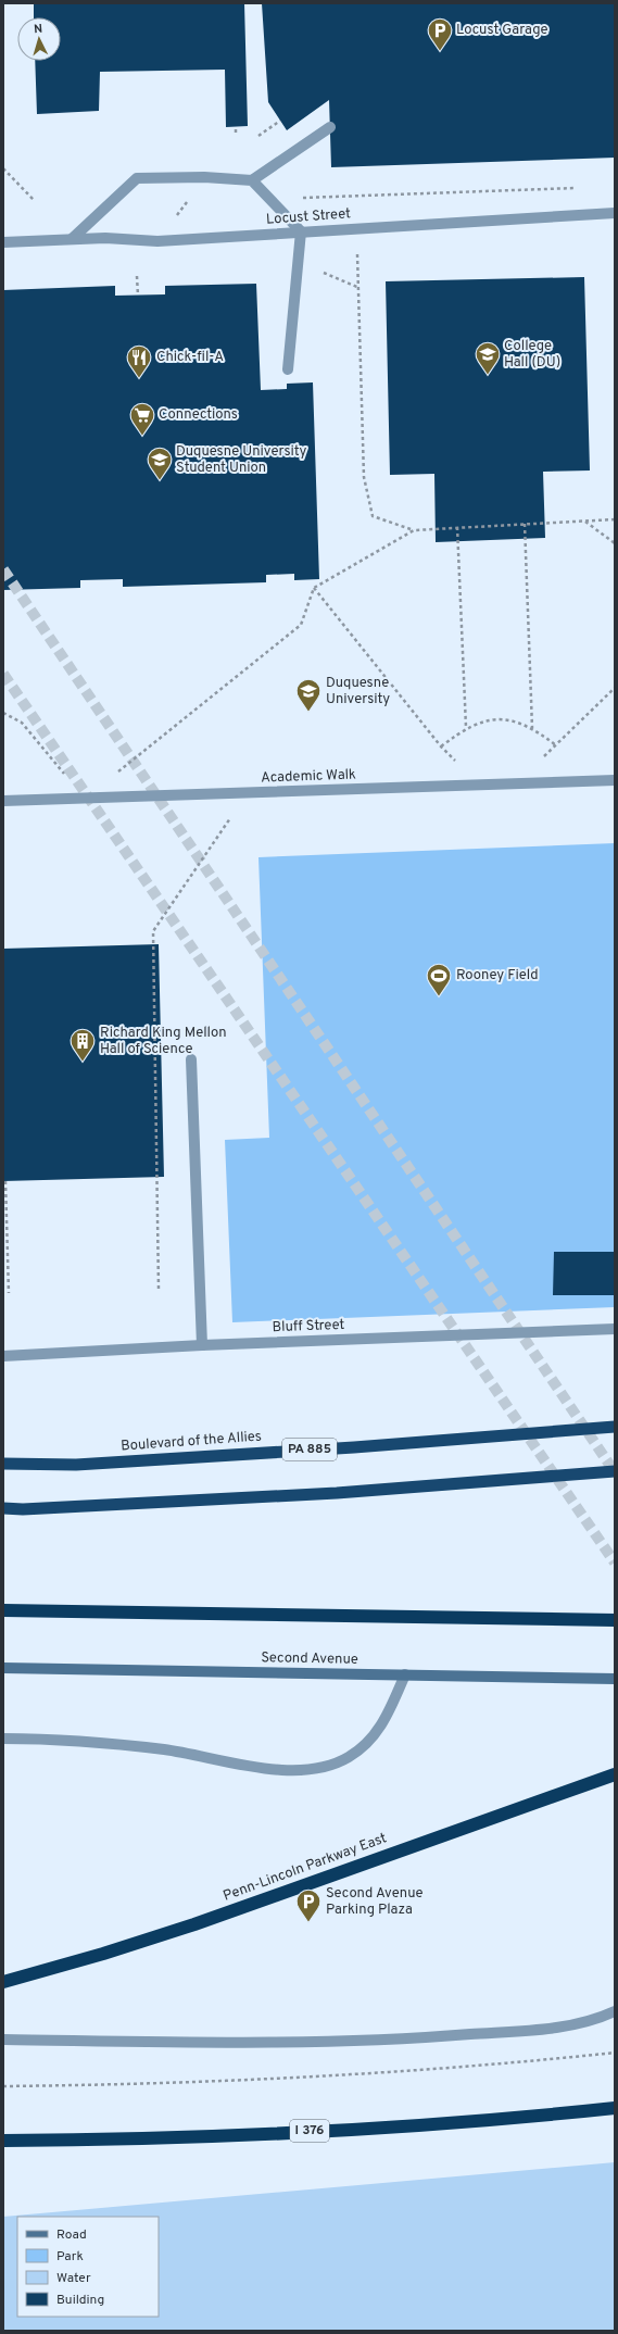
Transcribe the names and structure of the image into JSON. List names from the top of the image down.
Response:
{
  "streets": {
    "highway": [
      "Boulevard of the Allies",
      "PA 885",
      "Penn-Lincoln Parkway East",
      "I 376"
    ],
    "main road": ["Second Avenue"],
    "street": ["Locust Street", "Academic Walk", "Bluff Street"]
  },
  "places": {
    "parking": ["Locust Garage", "Second Avenue Parking Plaza"],
    "school or university": ["College Hall (DU)", "Duquesne University Student Union", "Duquesne University"],
    "restaurant": ["Chick-fil-A"],
    "supermarket": ["Connections"],
    "sports": ["Rooney Field"],
    "building": ["Richard King Mellon Hall of Science"]
  },
  "legend": [
    "Road",
    "Park",
    "Water",
    "Building"
  ],
  "north": "top"
}
